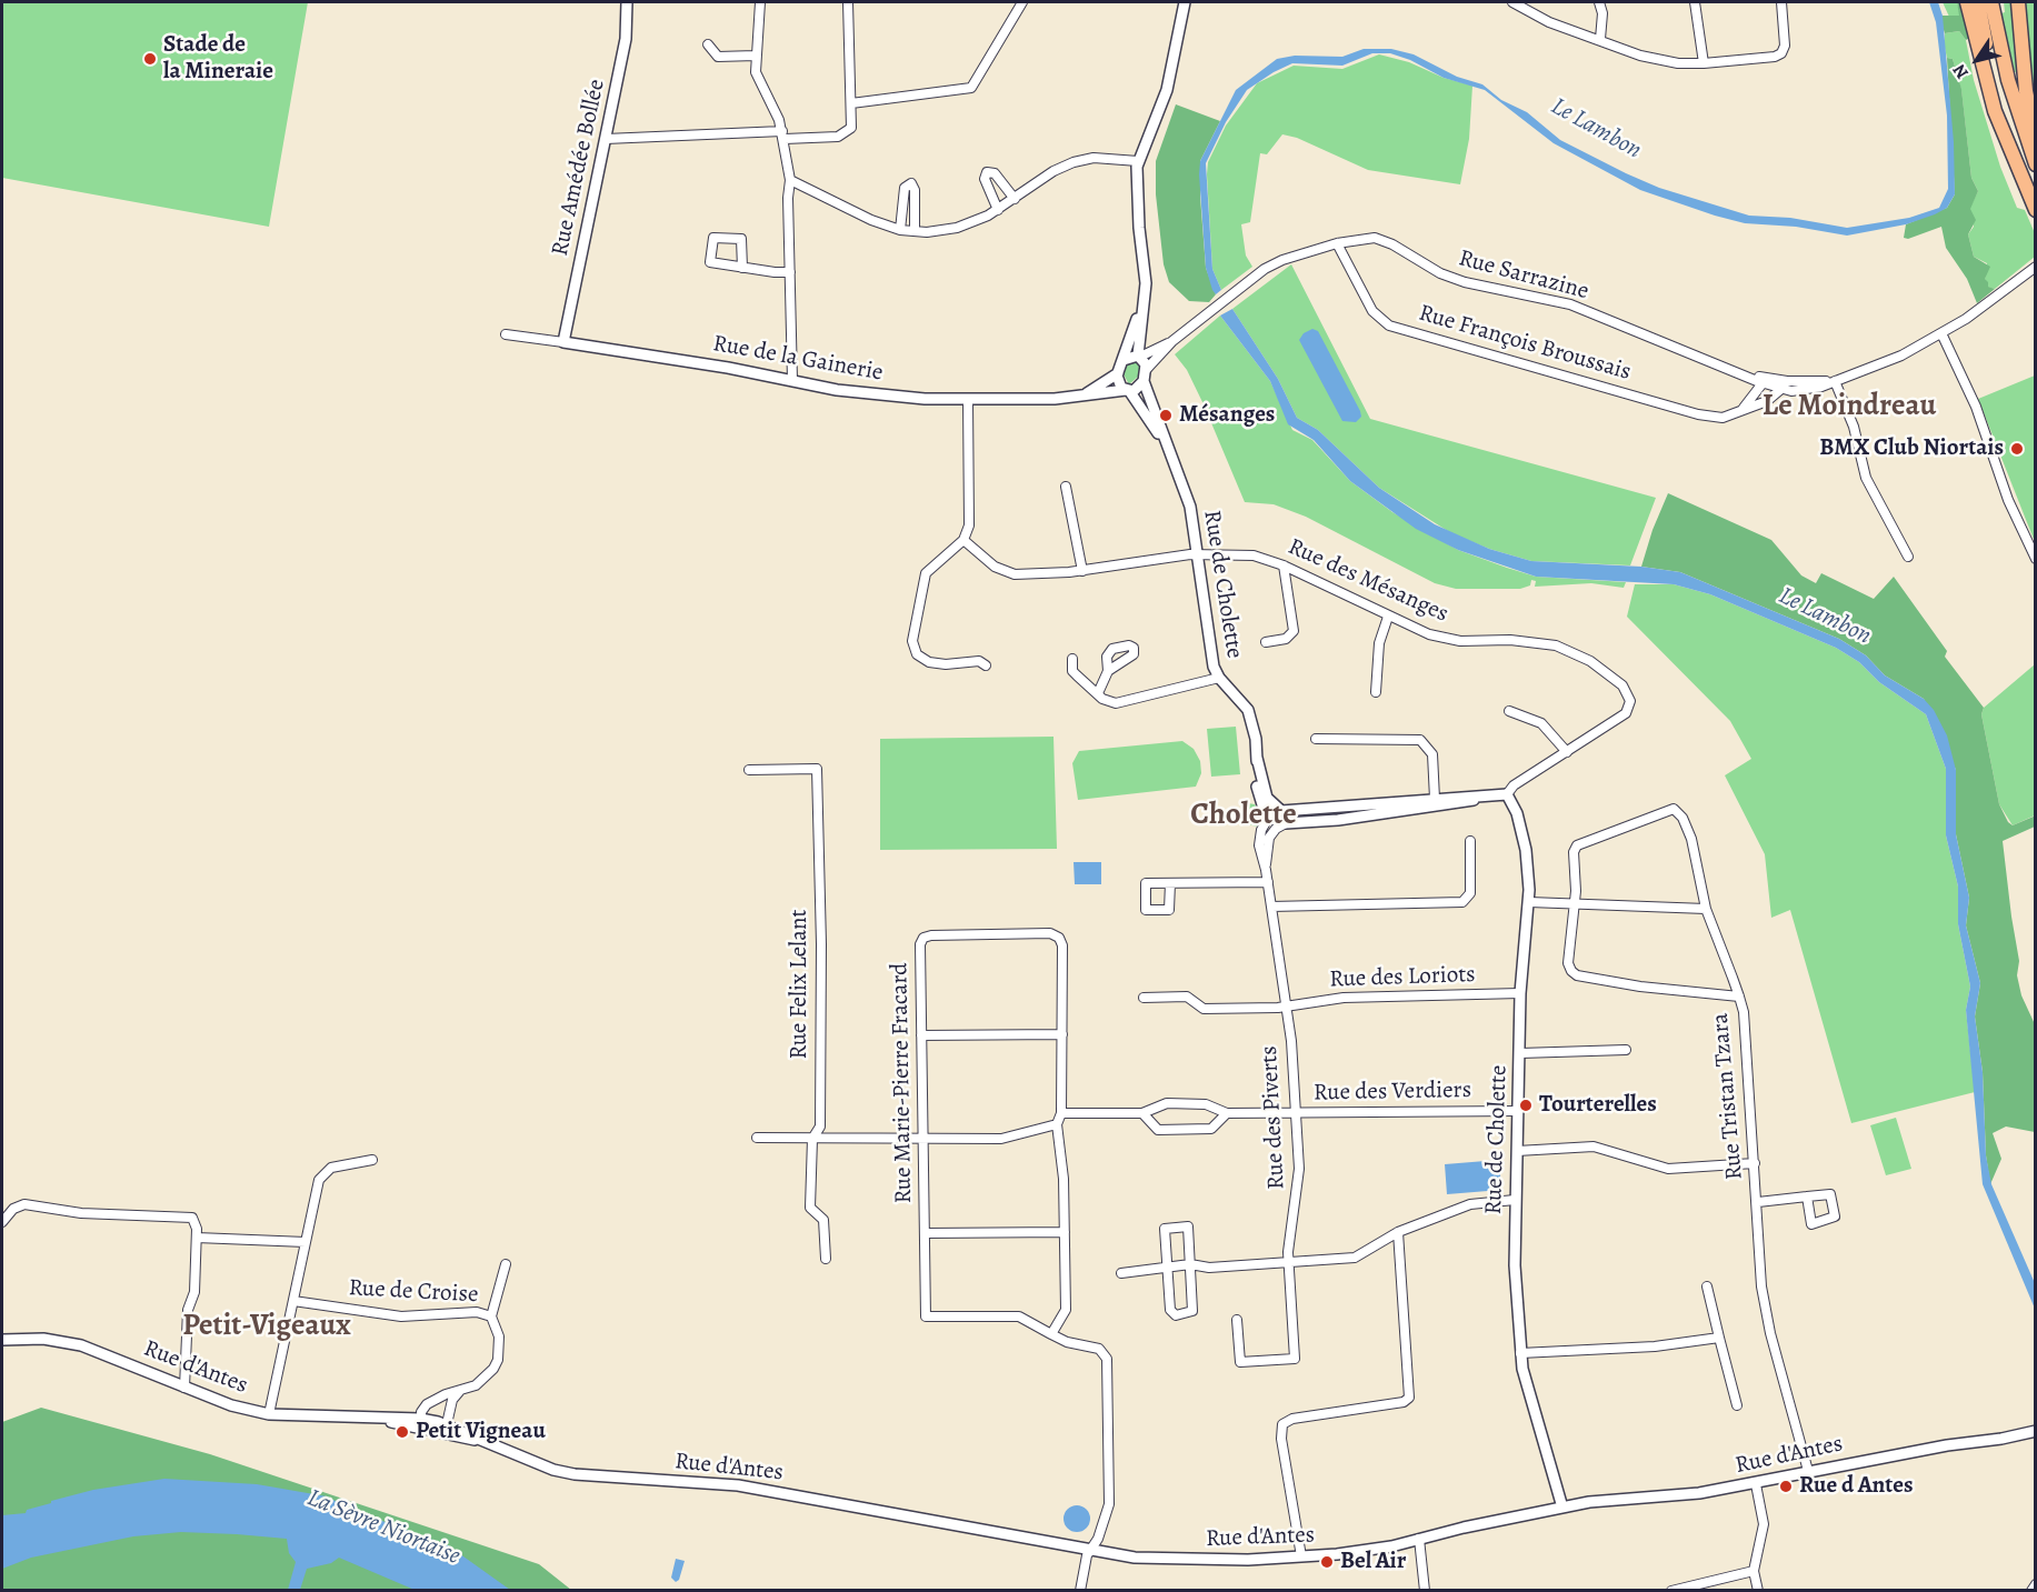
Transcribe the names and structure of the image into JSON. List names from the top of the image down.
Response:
{
  "streets": {
    "street": [
      "Rue Amédée Bollée",
      "Rue Sarrazine",
      "Rue François Broussais",
      "Rue de la Gainerie",
      "Rue des Mésanges",
      "Rue de Cholette",
      "Rue des Loriots",
      "Rue Felix Lelant",
      "Rue Marie-Pierre Fracard",
      "Rue des Verdiers",
      "Rue Tristan Tzara",
      "Rue des Piverts",
      "Rue de Croise",
      "Rue d'Antes"
    ]
  },
  "crossings": [
    ["Rue Amédée Bollée", "Rue de la Gainerie"],
    ["Rue Sarrazine", "Rue François Broussais"],
    ["Rue Sarrazine", "Rue de la Gainerie"],
    ["Rue Sarrazine", "Rue de Cholette"],
    ["Rue de la Gainerie", "Rue de Cholette"],
    ["Rue des Mésanges", "Rue de Cholette"],
    ["Rue de Cholette", "Rue des Loriots"],
    ["Rue de Cholette", "Rue des Verdiers"],
    ["Rue de Cholette", "Rue des Piverts"],
    ["Rue de Cholette", "Rue d'Antes"],
    ["Rue des Loriots", "Rue des Piverts"],
    ["Rue Marie-Pierre Fracard", "Rue des Verdiers"],
    ["Rue Marie-Pierre Fracard", "Rue d'Antes"],
    ["Rue des Verdiers", "Rue des Piverts"],
    ["Rue Tristan Tzara", "Rue d'Antes"]
  ],
  "districts": ["Le Moindreau", "Cholette", "Petit-Vigeaux"],
  "water": ["Le Lambon", "La Sèvre Niortaise"],
  "places": [
    "Stade de la Mineraie",
    "Mésanges",
    "BMX Club Niortais",
    "Tourterelles",
    "Petit Vigneau",
    "Rue d Antes",
    "Bel Air"
  ],
  "north": "bottom left"
}
